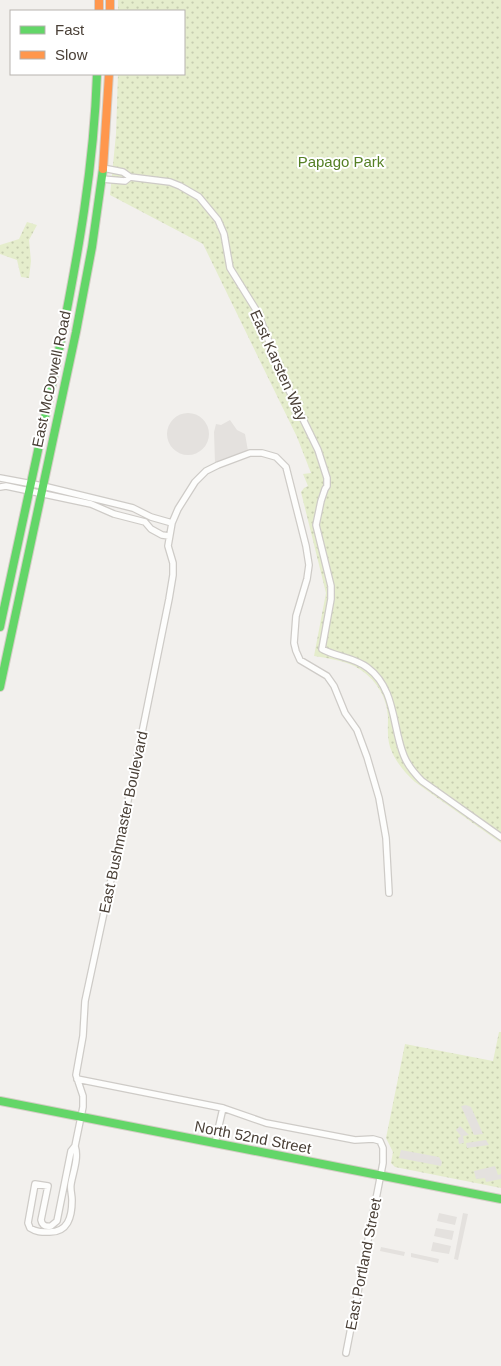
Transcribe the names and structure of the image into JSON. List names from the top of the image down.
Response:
{
  "streets": {
    "main road": ["East McDowell Road", "North 52nd Street"],
    "street": ["East Karsten Way", "East Bushmaster Boulevard", "East Portland Street"]
  },
  "crossings": [
    ["East Karsten Way", "East McDowell Road"],
    ["East Bushmaster Boulevard", "North 52nd Street"],
    ["North 52nd Street", "East Portland Street"]
  ],
  "parks": ["Papago Park"],
  "legend": ["Fast", "Slow"]
}
